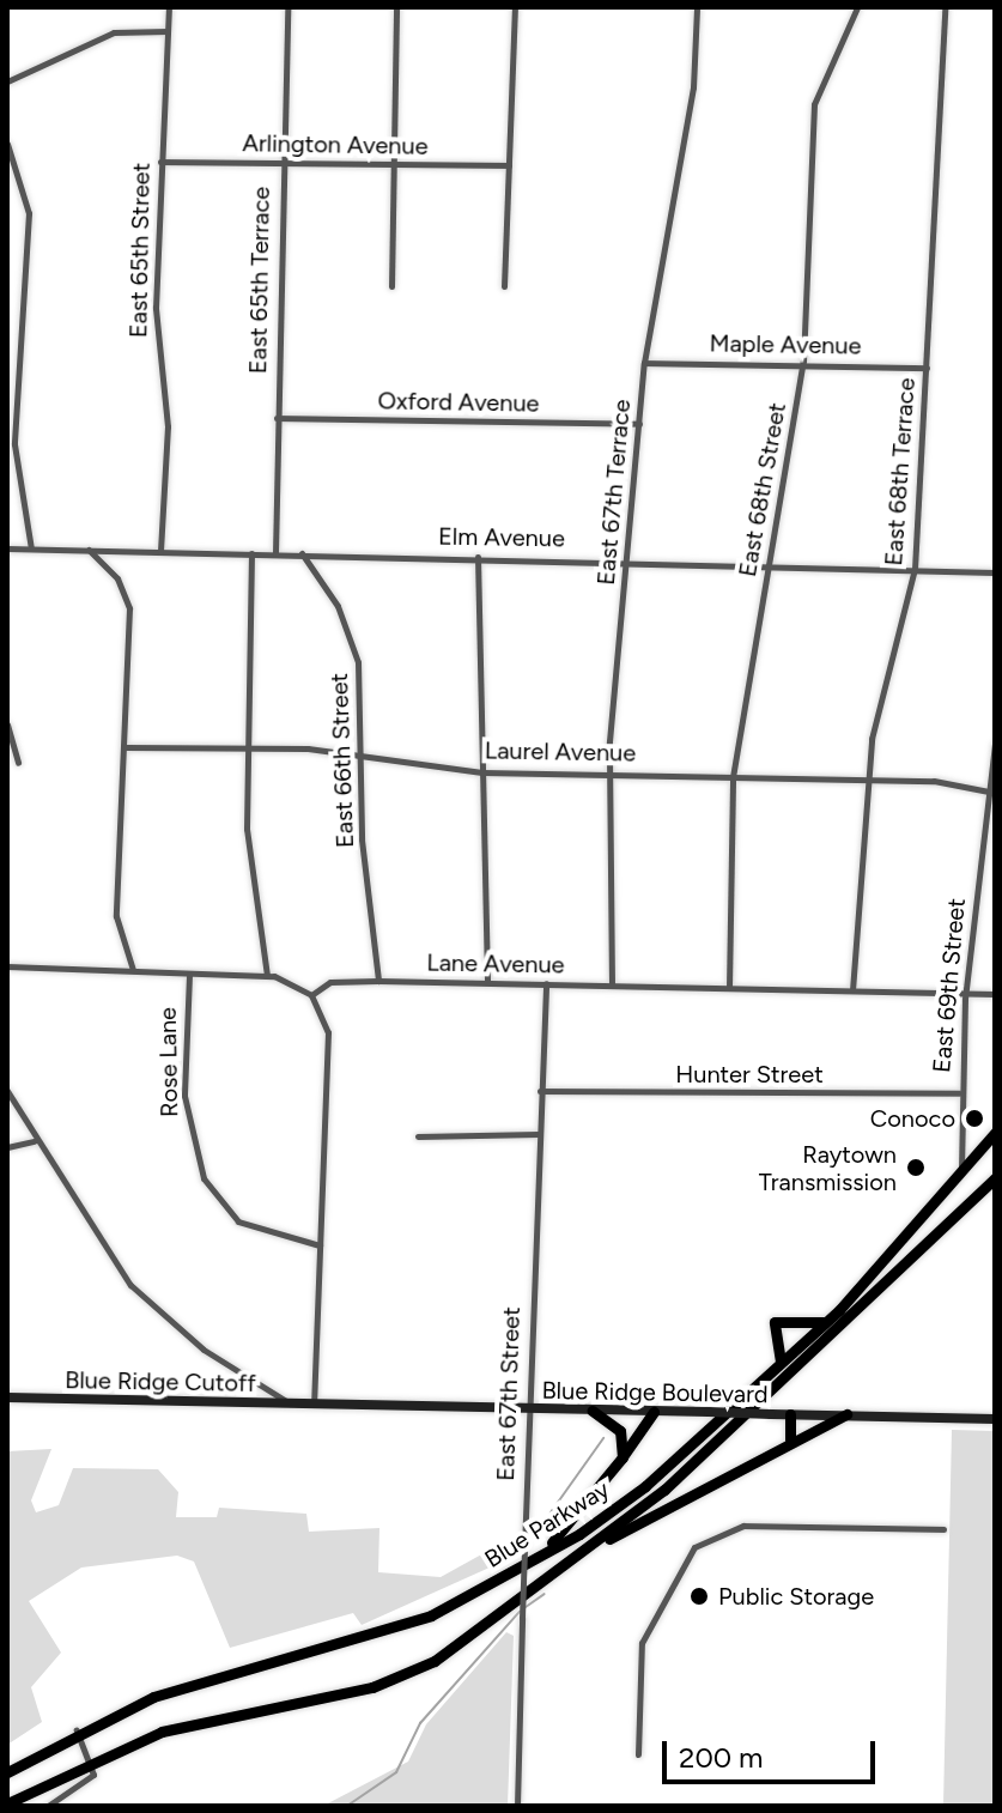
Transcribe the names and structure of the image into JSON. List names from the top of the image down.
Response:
{
  "streets": {
    "highway": ["Blue Parkway"],
    "main road": ["Blue Ridge Cutoff", "Blue Ridge Boulevard"],
    "street": [
      "Arlington Avenue",
      "East 65th Street",
      "East 65th Terrace",
      "Maple Avenue",
      "Oxford Avenue",
      "East 68th Terrace",
      "East 68th Street",
      "East 67th Terrace",
      "Elm Avenue",
      "Laurel Avenue",
      "East 66th Street",
      "Lane Avenue",
      "East 69th Street",
      "Rose Lane",
      "Hunter Street",
      "East 67th Street"
    ]
  },
  "crossings": [
    ["Arlington Avenue", "East 65th Street"],
    ["Arlington Avenue", "East 65th Terrace"],
    ["East 65th Street", "Elm Avenue"],
    ["East 65th Terrace", "Oxford Avenue"],
    ["East 65th Terrace", "Elm Avenue"],
    ["Maple Avenue", "East 68th Terrace"],
    ["Maple Avenue", "East 68th Street"],
    ["Maple Avenue", "East 67th Terrace"],
    ["Oxford Avenue", "East 67th Terrace"],
    ["East 68th Terrace", "Elm Avenue"],
    ["East 68th Terrace", "Laurel Avenue"],
    ["East 68th Terrace", "Lane Avenue"],
    ["East 68th Street", "Elm Avenue"],
    ["East 68th Street", "Laurel Avenue"],
    ["East 68th Street", "Lane Avenue"],
    ["East 67th Terrace", "Elm Avenue"],
    ["East 67th Terrace", "Laurel Avenue"],
    ["East 67th Terrace", "Lane Avenue"],
    ["Elm Avenue", "East 66th Street"],
    ["Laurel Avenue", "East 66th Street"],
    ["Laurel Avenue", "East 69th Street"],
    ["East 66th Street", "Lane Avenue"],
    ["Lane Avenue", "East 69th Street"],
    ["Lane Avenue", "East 67th Street"],
    ["East 69th Street", "Hunter Street"],
    ["East 69th Street", "Blue Parkway"],
    ["Hunter Street", "East 67th Street"],
    ["Blue Ridge Cutoff", "Blue Ridge Boulevard"],
    ["Blue Ridge Boulevard", "East 67th Street"]
  ],
  "places": ["Conoco", "Raytown Transmission", "Public Storage"],
  "scale_bar": "200 m"
}
